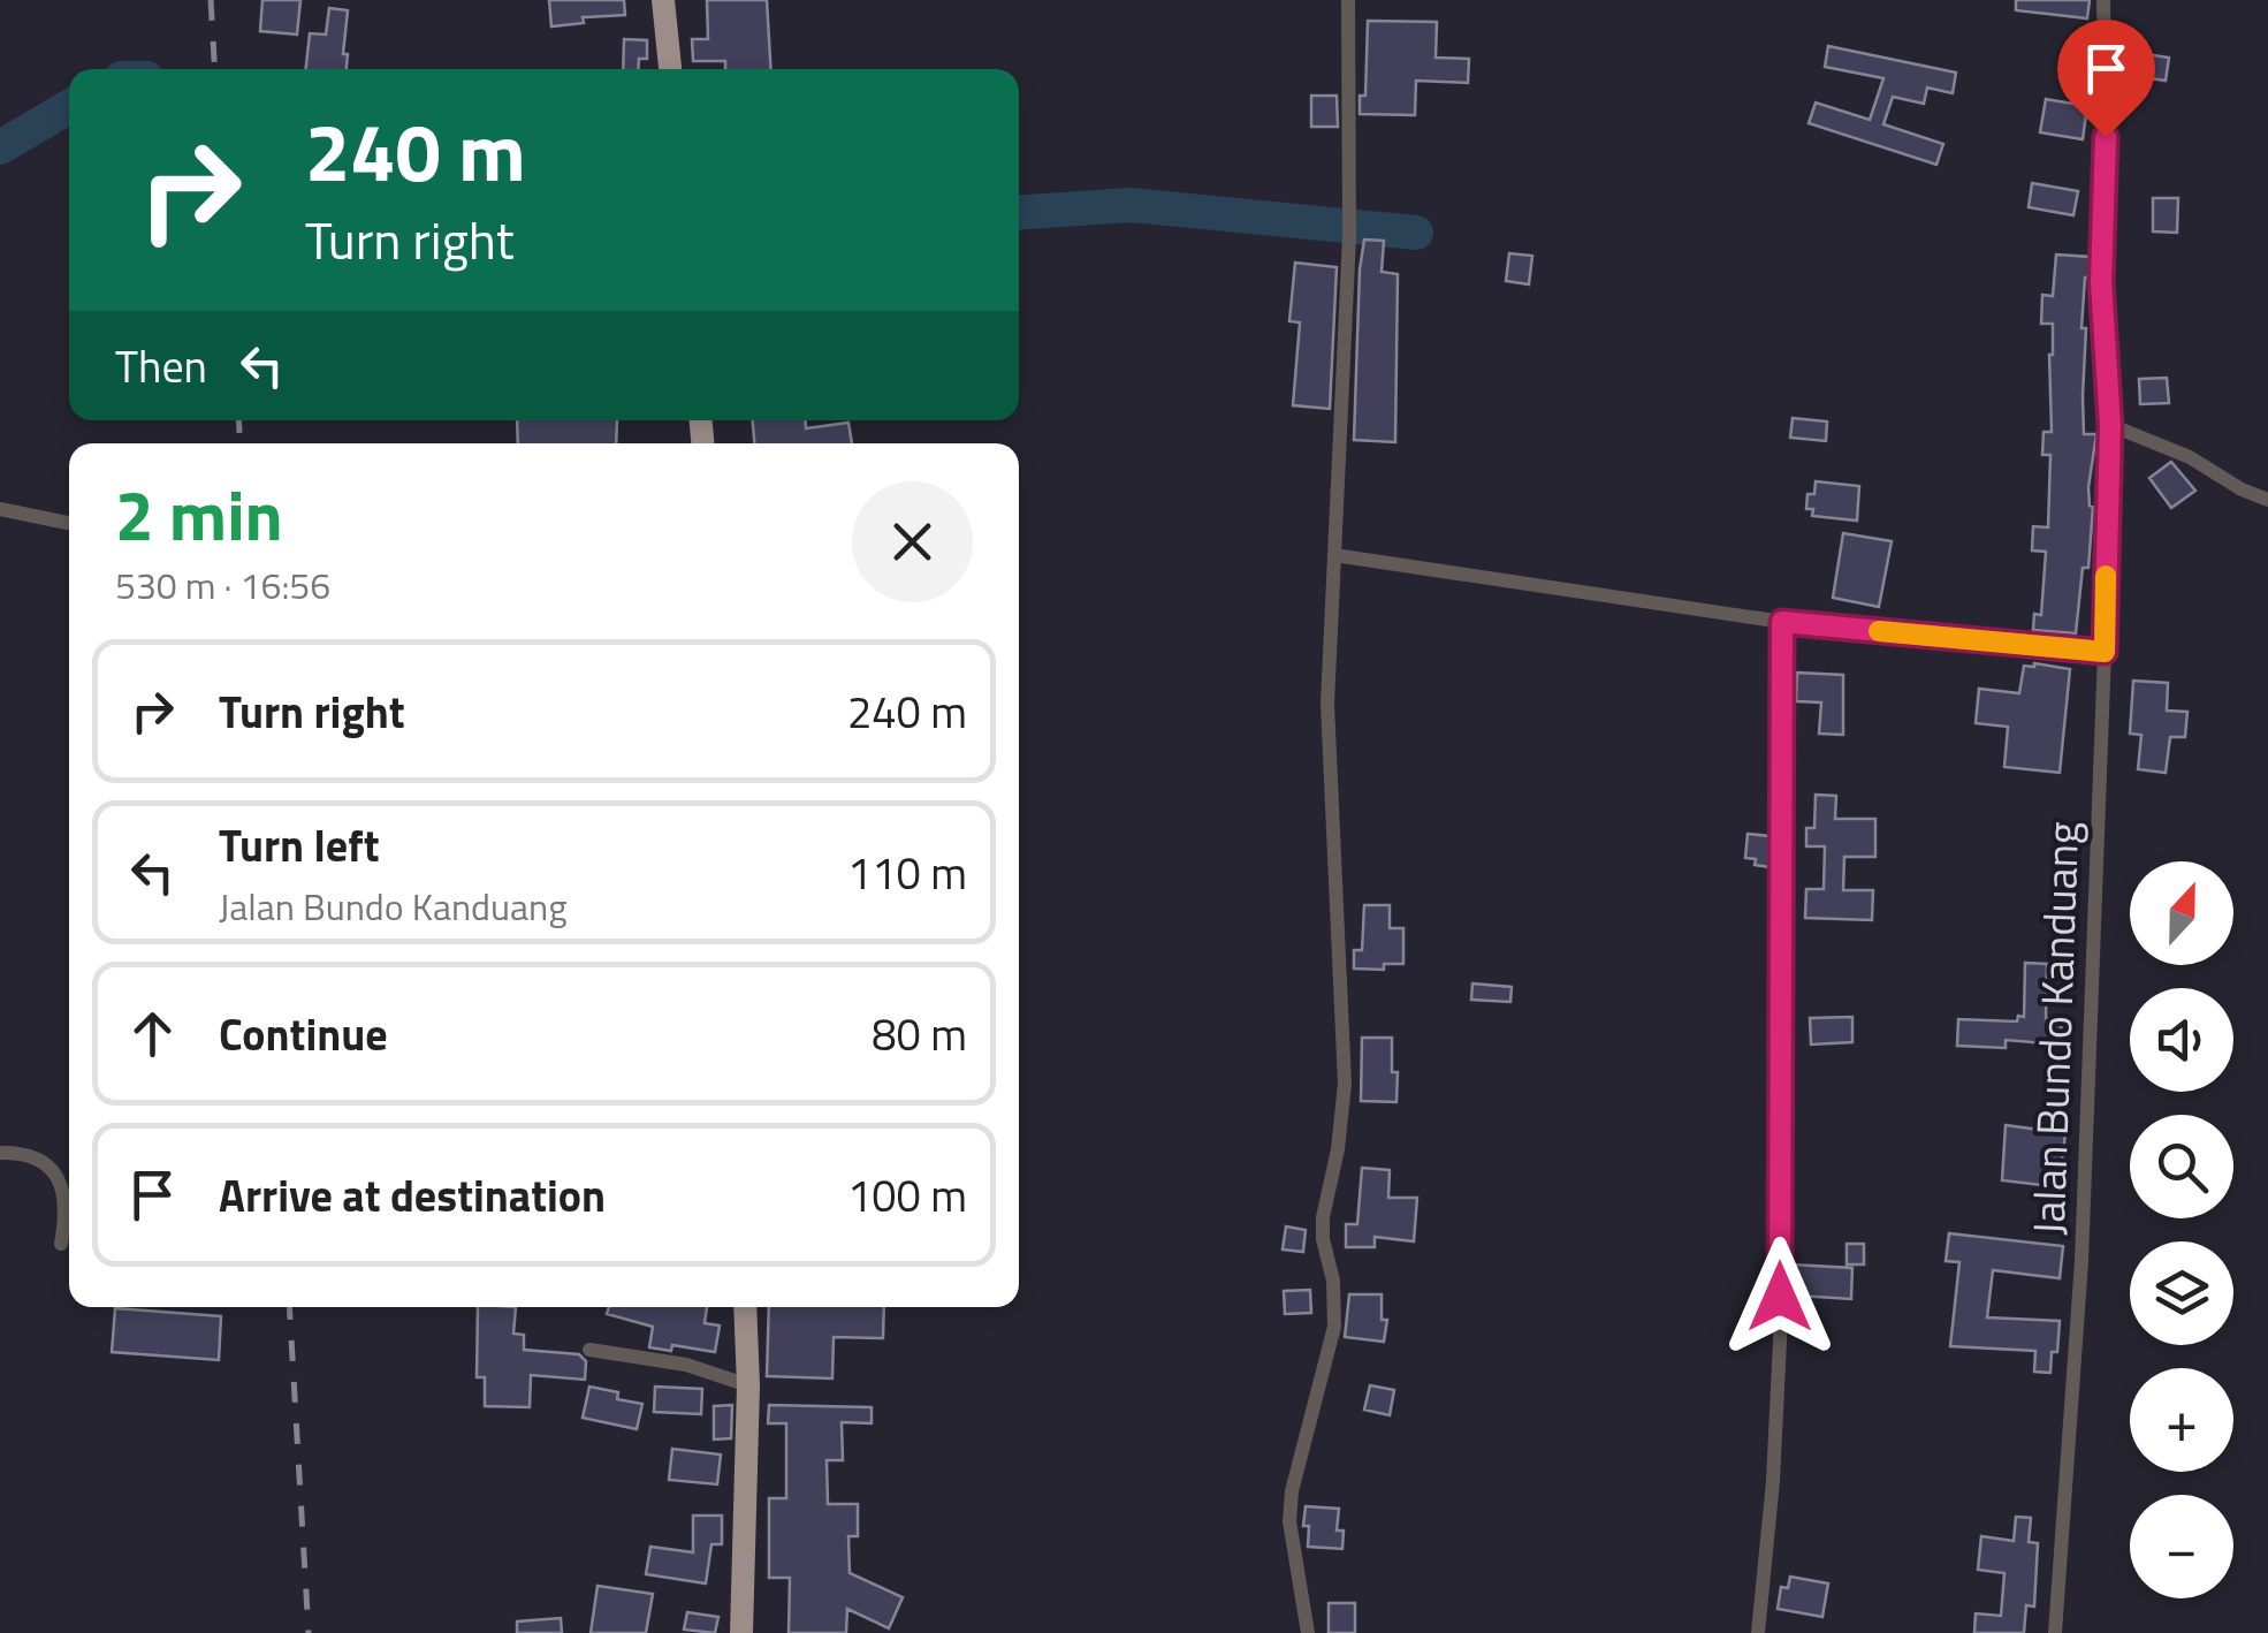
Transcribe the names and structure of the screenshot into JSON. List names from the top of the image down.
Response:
{
  "streets": {
    "street": ["Jalan Bundo Kanduang"]
  },
  "north": "top",
  "page": {
    "turn": ["240 m", "Turn right"],
    "then": "Then",
    "heading": ["2 min", "530 m · 16:56"],
    "list": [
      {
        "name": "Turn right",
        "value": "240 m"
      },
      {
        "name": "Turn left",
        "note": "Jalan Bundo Kanduang",
        "value": "110 m"
      },
      {
        "name": "Continue",
        "value": "80 m"
      },
      {
        "name": "Arrive at destination",
        "value": "100 m"
      }
    ],
    "map_buttons": ["+", "−"]
  }
}
